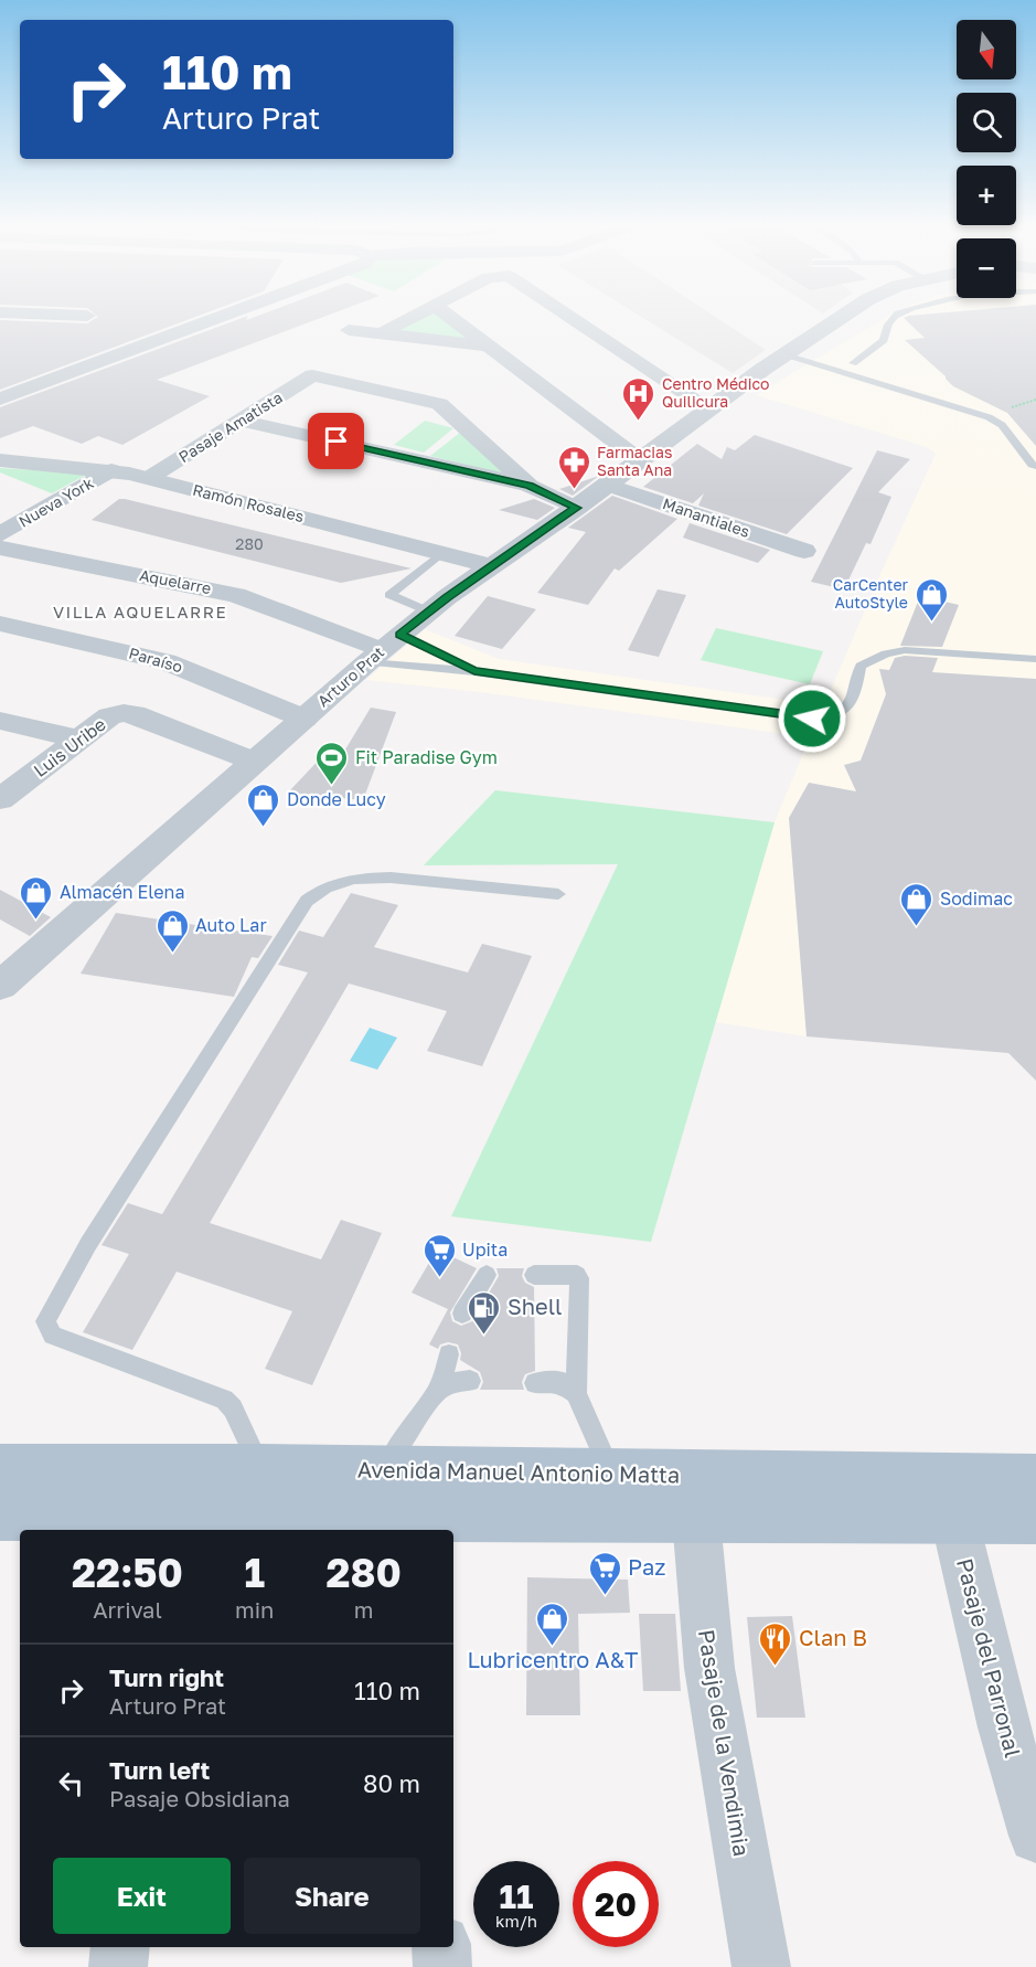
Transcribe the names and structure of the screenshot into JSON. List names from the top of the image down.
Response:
{
  "streets": {
    "main road": ["Avenida Manuel Antonio Matta"],
    "street": [
      "Pasaje Amatista",
      "Nueva York",
      "Ramón Rosales",
      "Manantiales",
      "Aquelarre",
      "Paraíso",
      "Arturo Prat",
      "Luis Uribe",
      "Pasaje del Parronal",
      "Pasaje de la Vendimia"
    ]
  },
  "crossings": [
    ["Pasaje Amatista", "Ramón Rosales"],
    ["Nueva York", "Ramón Rosales"],
    ["Ramón Rosales", "Arturo Prat"],
    ["Manantiales", "Arturo Prat"],
    ["Aquelarre", "Arturo Prat"],
    ["Paraíso", "Arturo Prat"],
    ["Arturo Prat", "Luis Uribe"]
  ],
  "districts": ["VILLA AQUELARRE"],
  "places": {
    "hospital": ["Centro Médico Quilicura"],
    "pharmacy": ["Farmacias Santa Ana"],
    "shop": [
      "CarCenter AutoStyle",
      "Donde Lucy",
      "Almacén Elena",
      "Sodimac",
      "Auto Lar",
      "Lubricentro A&T"
    ],
    "sports": ["Fit Paradise Gym"],
    "supermarket": ["Upita", "Paz"],
    "fuel station": ["Shell"],
    "restaurant": ["Clan B"]
  },
  "house_numbers": ["280"],
  "north": "bottom",
  "page": {
    "map_buttons": ["+", "−"],
    "turn": ["110 m", "Arturo Prat"],
    "eta": [
      "22:50",
      "Arrival",
      "1",
      "min",
      "280",
      "m"
    ],
    "list": [
      {
        "name": "Turn right",
        "note": "Arturo Prat",
        "value": "110 m"
      },
      {
        "name": "Turn left",
        "note": "Pasaje Obsidiana",
        "value": "80 m"
      }
    ],
    "buttons": ["Exit", "Share"],
    "speed": "11 km/h",
    "limit": "20"
  }
}
